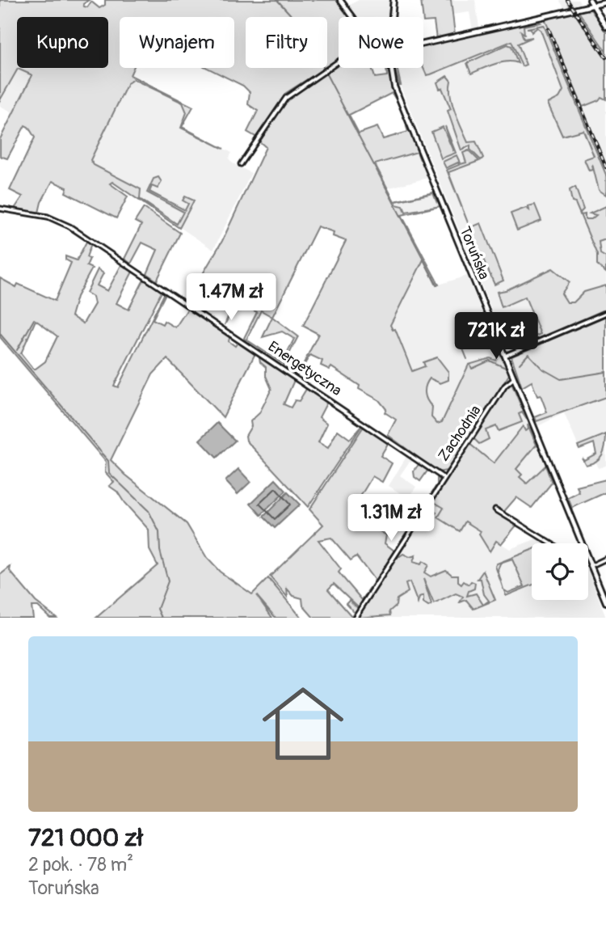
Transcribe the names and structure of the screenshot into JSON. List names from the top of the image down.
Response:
{
  "streets": {
    "street": ["Toruńska", "Energetyczna", "Zachodnia"]
  },
  "crossings": [
    ["Toruńska", "Zachodnia"],
    ["Energetyczna", "Zachodnia"]
  ],
  "page": {
    "chip": [
      "Kupno",
      "Wynajem",
      "Filtry",
      "Nowe"
    ],
    "price": ["1.47M zł", "721K zł", "1.31M zł"],
    "list": [
      {
        "name": "721 000 zł",
        "note": "2 pok. · 78 m² · Toruńska"
      }
    ]
  }
}
